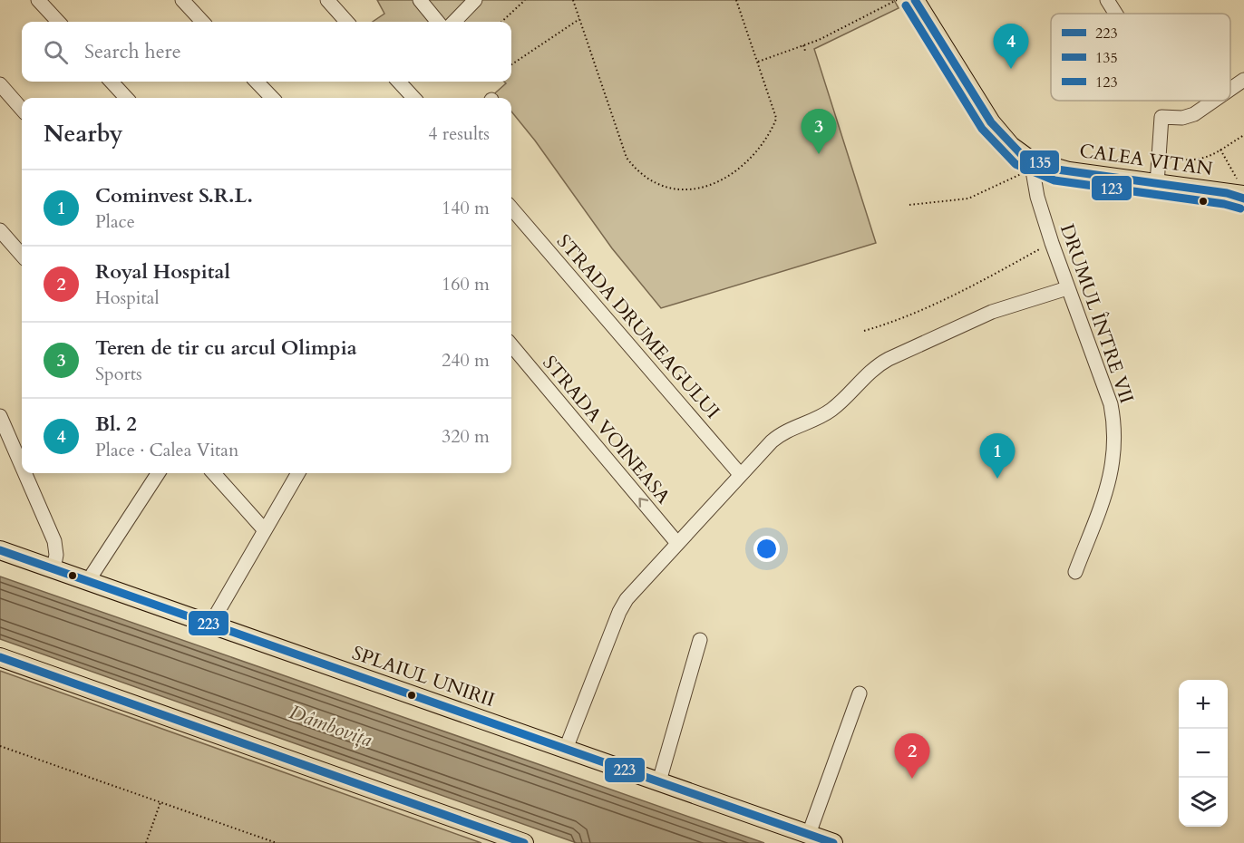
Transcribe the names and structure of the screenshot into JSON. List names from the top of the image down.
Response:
{
  "streets": {
    "main road": ["CALEA VITAN", "SPLAIUL UNIRII"],
    "street": ["DRUMUL ÎNTRE VII", "STRADA DRUMEAGULUI", "STRADA VOINEASA"]
  },
  "crossings": [
    ["CALEA VITAN", "DRUMUL ÎNTRE VII"]
  ],
  "one_way": ["STRADA VOINEASA"],
  "water": ["Dâmbovița"],
  "lines": ["transit line 135", "transit line 123", "transit line 223"],
  "legend": ["223", "135", "123"],
  "page": {
    "search": "Search here",
    "pins": [
      "4",
      "3",
      "1",
      "2"
    ],
    "heading": ["Nearby", "4 results"],
    "list": [
      {
        "mark": "1",
        "name": "Cominvest S.R.L.",
        "note": "Place",
        "value": "140 m"
      },
      {
        "mark": "2",
        "name": "Royal Hospital",
        "note": "Hospital",
        "value": "160 m"
      },
      {
        "mark": "3",
        "name": "Teren de tir cu arcul Olimpia",
        "note": "Sports",
        "value": "240 m"
      },
      {
        "mark": "4",
        "name": "Bl. 2",
        "note": "Place · Calea Vitan",
        "value": "320 m"
      }
    ],
    "map_buttons": ["+", "−"]
  }
}
